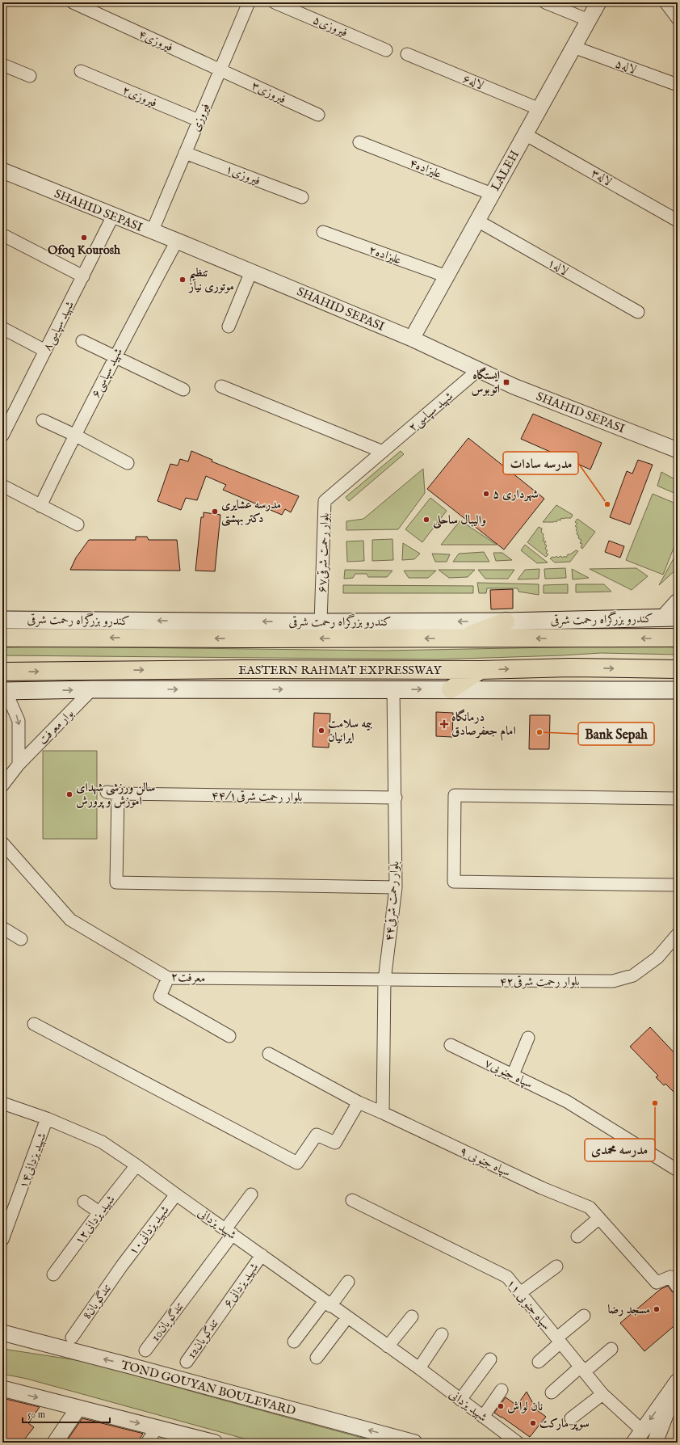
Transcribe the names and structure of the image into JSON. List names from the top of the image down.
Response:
{
  "streets": {
    "highway": ["EASTERN RAHMAT EXPRESSWAY"],
    "main road": ["کندرو بزرگراه رحمت شرقی"],
    "street": [
      "فیروزی۵",
      "۴فیروزی",
      "لاله۵",
      "۶لاله",
      "فیروزی۳",
      "فیروزی۲",
      "فیروزی",
      "علیزاده۴",
      "LALEH",
      "فیروزی۱",
      "۳لاله",
      "SHAHID SEPASI",
      "علیزاده۲",
      "۱لاله",
      "شهید سپاسی۸",
      "شهید سپاسی۶",
      "شهید سپاسی۲",
      "بلوار رحمت شرقی۶۷",
      "بوار معرفت",
      "بلوار رحمت شرقی۴۴/۱",
      "۴۴بلوار رحمت شرقی",
      "معرفت۲",
      "بلوار رحمت شرقی۴۲",
      "سپاه جنوبی۷",
      "شهید یزدانی۱۴",
      "۹ سپاه جنوبی",
      "شهید یزدانی۱۲",
      "شهید یزدانی",
      "شهید یزدانی۱۰",
      "شهید یزدانی۶",
      "8تندگویان",
      "۱۱ سپاه جنوبی",
      "10تندگویان",
      "12تندگویان",
      "TOND GOUYAN BOULEVARD"
    ]
  },
  "crossings": [
    ["۴فیروزی", "فیروزی۳"],
    ["۴فیروزی", "فیروزی"],
    ["لاله۵", "LALEH"],
    ["۶لاله", "LALEH"],
    ["فیروزی۳", "فیروزی"],
    ["فیروزی۲", "فیروزی"],
    ["فیروزی", "فیروزی۱"],
    ["فیروزی", "SHAHID SEPASI"],
    ["علیزاده۴", "LALEH"],
    ["LALEH", "۳لاله"],
    ["LALEH", "SHAHID SEPASI"],
    ["LALEH", "علیزاده۲"],
    ["LALEH", "۱لاله"],
    ["SHAHID SEPASI", "شهید سپاسی۸"],
    ["SHAHID SEPASI", "شهید سپاسی۶"],
    ["SHAHID SEPASI", "شهید سپاسی۲"],
    ["شهید سپاسی۲", "بلوار رحمت شرقی۶۷"],
    ["بلوار رحمت شرقی۶۷", "کندرو بزرگراه رحمت شرقی"],
    ["بلوار رحمت شرقی۴۴/۱", "۴۴بلوار رحمت شرقی"],
    ["۴۴بلوار رحمت شرقی", "معرفت۲"],
    ["۴۴بلوار رحمت شرقی", "بلوار رحمت شرقی۴۲"],
    ["۴۴بلوار رحمت شرقی", "۹ سپاه جنوبی"],
    ["معرفت۲", "بلوار رحمت شرقی۴۲"],
    ["شهید یزدانی۱۴", "شهید یزدانی"],
    ["شهید یزدانی۱۲", "شهید یزدانی"],
    ["شهید یزدانی", "شهید یزدانی۱۰"],
    ["شهید یزدانی", "شهید یزدانی۶"],
    ["شهید یزدانی", "10تندگویان"],
    ["شهید یزدانی۱۰", "8تندگویان"],
    ["شهید یزدانی۶", "12تندگویان"]
  ],
  "places": {
    "other": [
      "Ofoq Kourosh",
      "تنظیم موتوری نیاز",
      "شهرداری ۵",
      "مدرسه سادات",
      "مدرسه عشایری دکتر بهشتی",
      "والیبال ساحلی",
      "بیمه سلامت ایرانیان",
      "Bank Sepah",
      "سالن ورزشی شهدای اموزش و پرورش",
      "مدرسه محمدی",
      "مسجد رضا",
      "نان لواش",
      "سوپر مارکت"
    ],
    "transit": ["ایستگاه اتوبوس"],
    "health": ["درمانگاه امام جعفرصادق"]
  },
  "scale_bar": "50 m"
}
